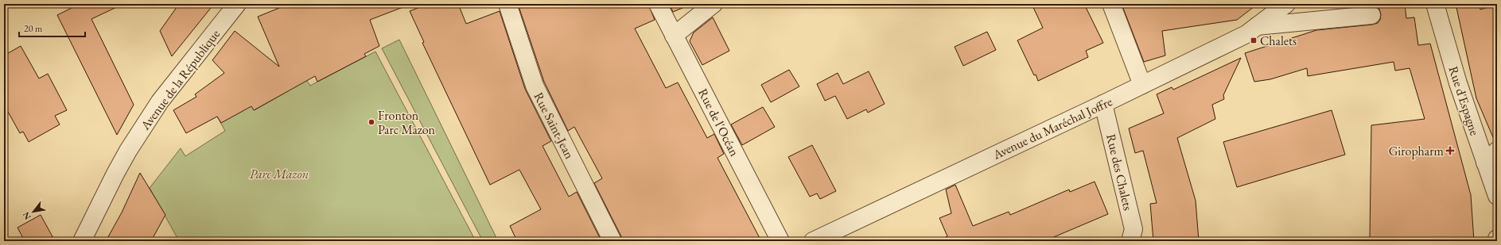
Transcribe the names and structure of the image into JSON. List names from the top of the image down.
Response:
{
  "streets": {
    "street": [
      "Avenue de la République",
      "Rue d'Espagne",
      "Rue de l'Océan",
      "Rue Saint-Jean",
      "Avenue du Maréchal Joffre",
      "Rue des Chalets"
    ]
  },
  "crossings": [
    ["Avenue du Maréchal Joffre", "Rue des Chalets"]
  ],
  "parks": ["Parc Mazon"],
  "places": {
    "transit": ["Chalets"],
    "other": ["Fronton Parc Mazon"],
    "health": ["Giropharm"]
  },
  "scale_bar": "20 m",
  "north": "bottom left"
}
